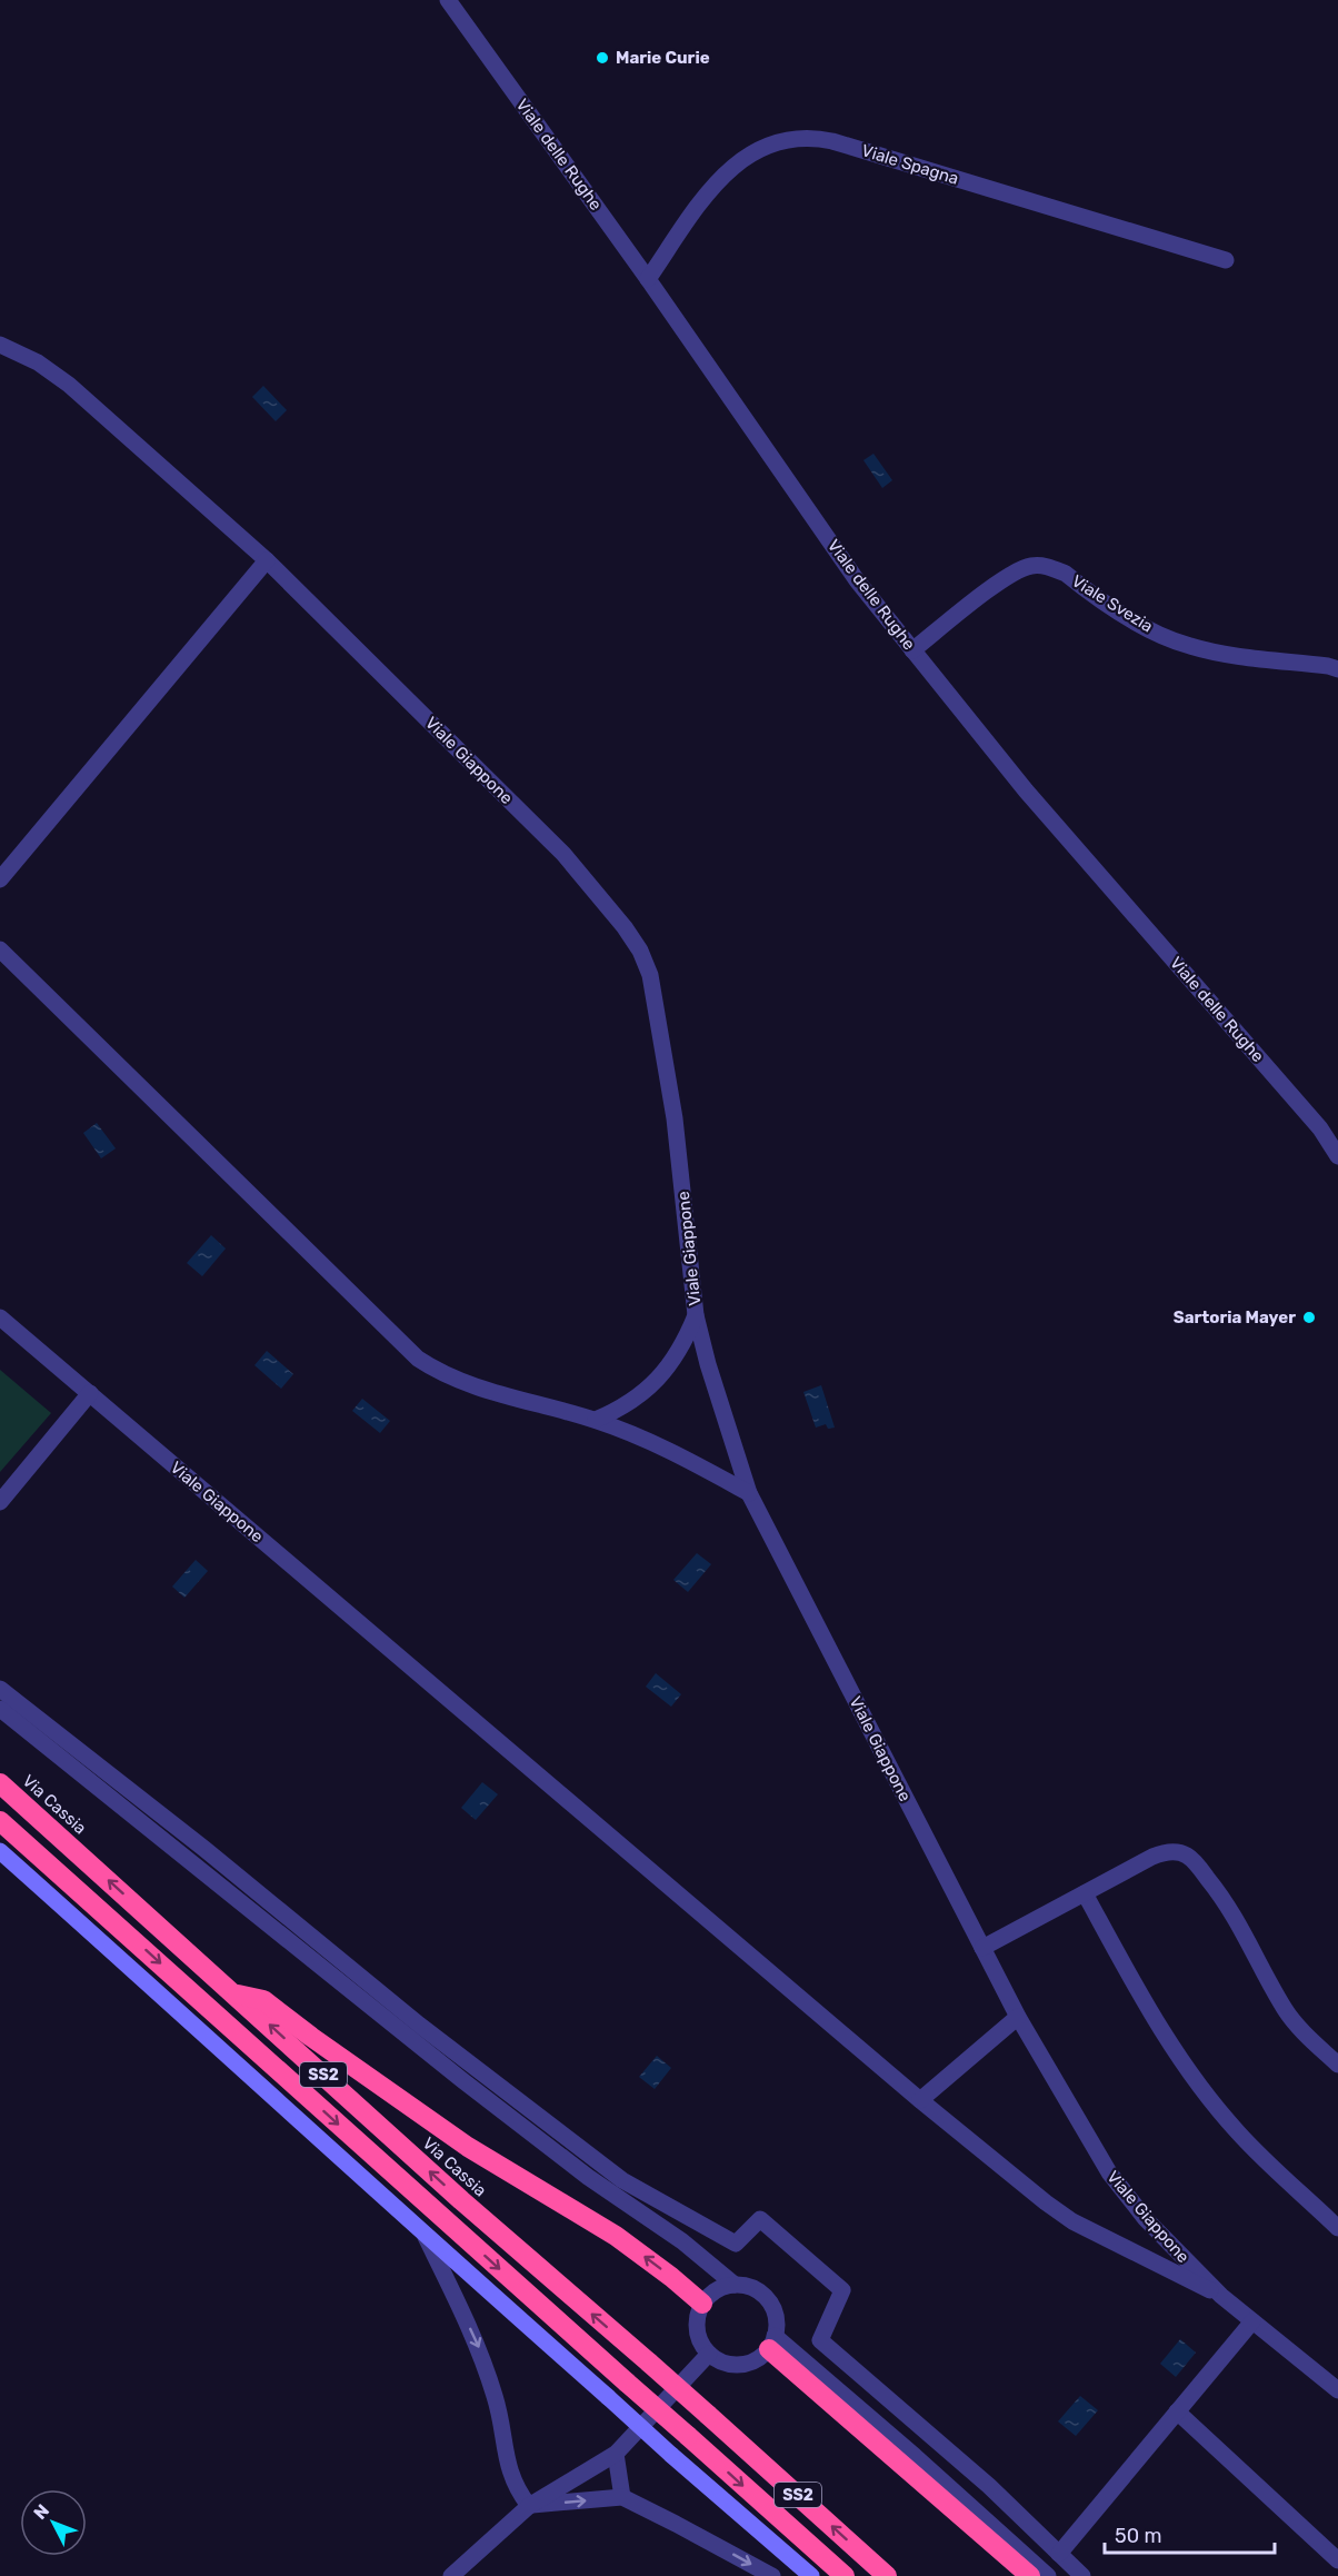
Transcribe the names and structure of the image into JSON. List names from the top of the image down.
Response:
{
  "streets": {
    "highway": ["Via Cassia", "SS2"],
    "street": [
      "Viale delle Rughe",
      "Viale Spagna",
      "Viale Svezia",
      "Viale Giappone"
    ]
  },
  "crossings": [
    ["Viale delle Rughe", "Viale Spagna"],
    ["Viale delle Rughe", "Viale Svezia"]
  ],
  "places": ["Marie Curie", "Sartoria Mayer"],
  "scale_bar": "50 m",
  "north": "top left"
}
